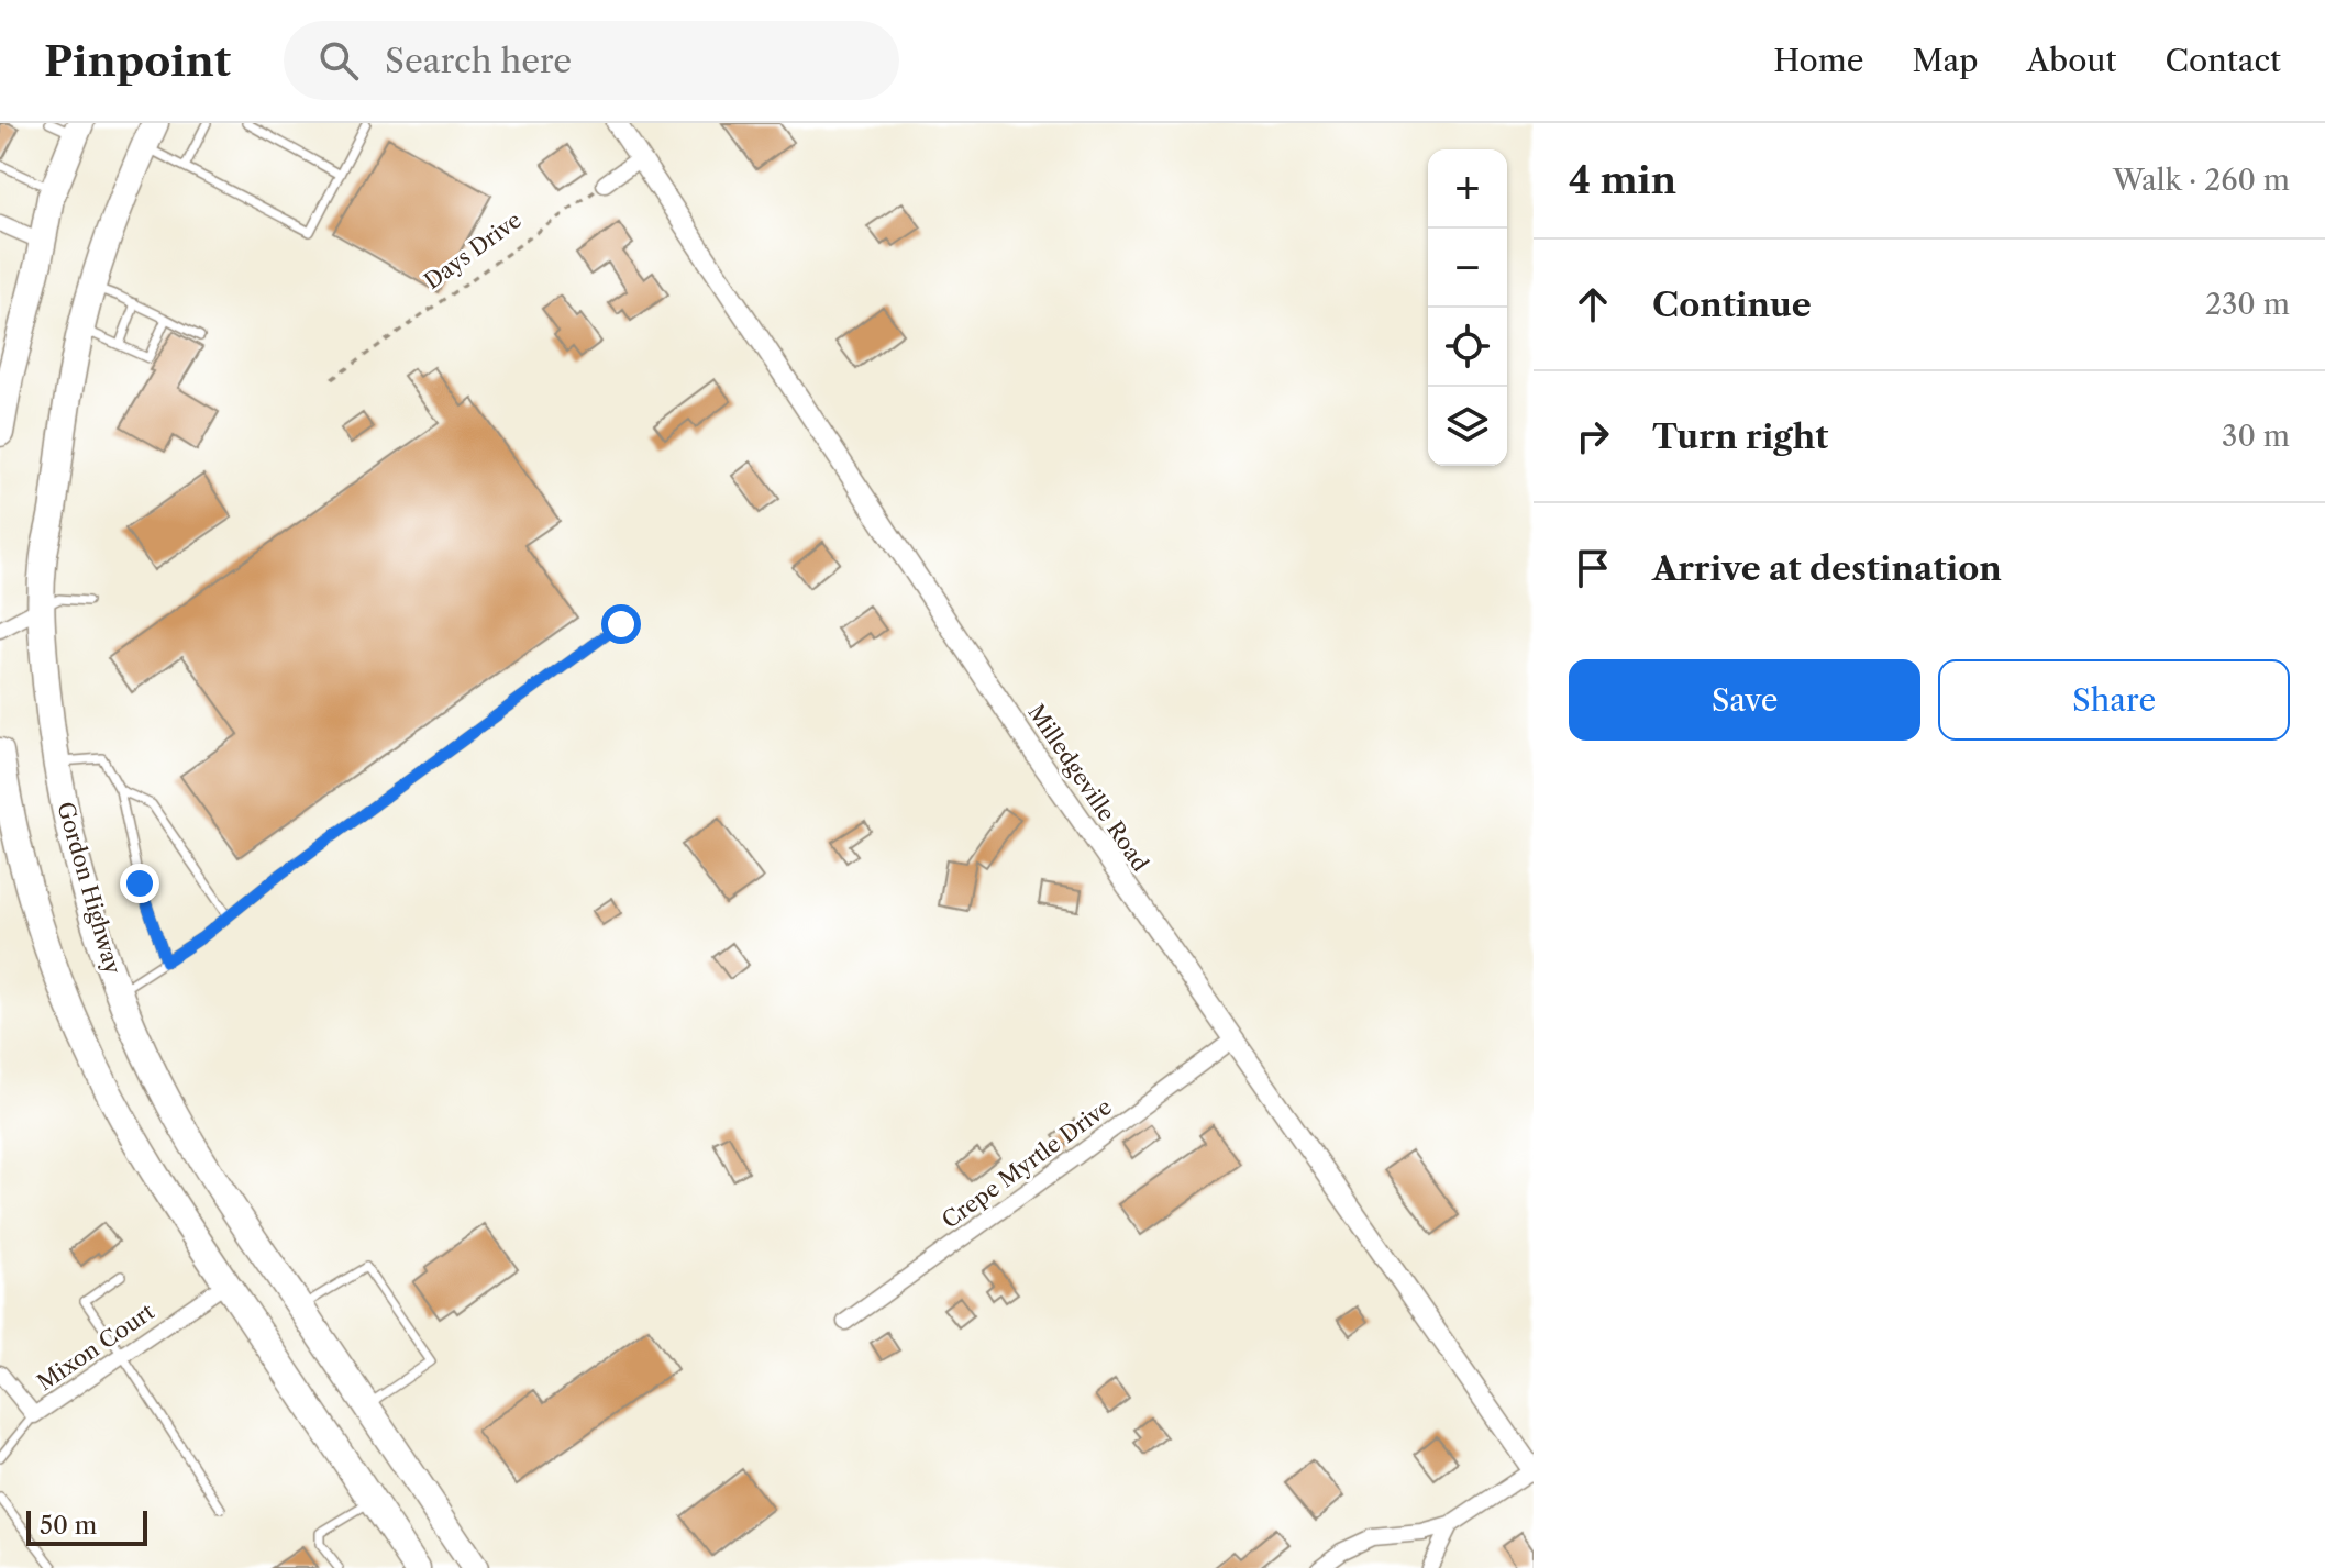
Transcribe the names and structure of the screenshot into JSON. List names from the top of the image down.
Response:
{
  "streets": {
    "highway": ["Gordon Highway"],
    "street": ["Milledgeville Road", "Crepe Myrtle Drive", "Mixon Court"],
    "path": ["Days Drive"]
  },
  "crossings": [
    ["Milledgeville Road", "Crepe Myrtle Drive"]
  ],
  "scale_bar": "50 m",
  "page": {
    "header": "Pinpoint",
    "search": "Search here",
    "nav": [
      "Home",
      "Map",
      "About",
      "Contact"
    ],
    "heading": ["4 min", "Walk · 260 m"],
    "map_buttons": ["+", "−"],
    "list": [
      ["Continue", "230 m"],
      ["Turn right", "30 m"],
      "Arrive at destination"
    ],
    "buttons": ["Save", "Share"],
    "scale": "50 m"
  }
}
